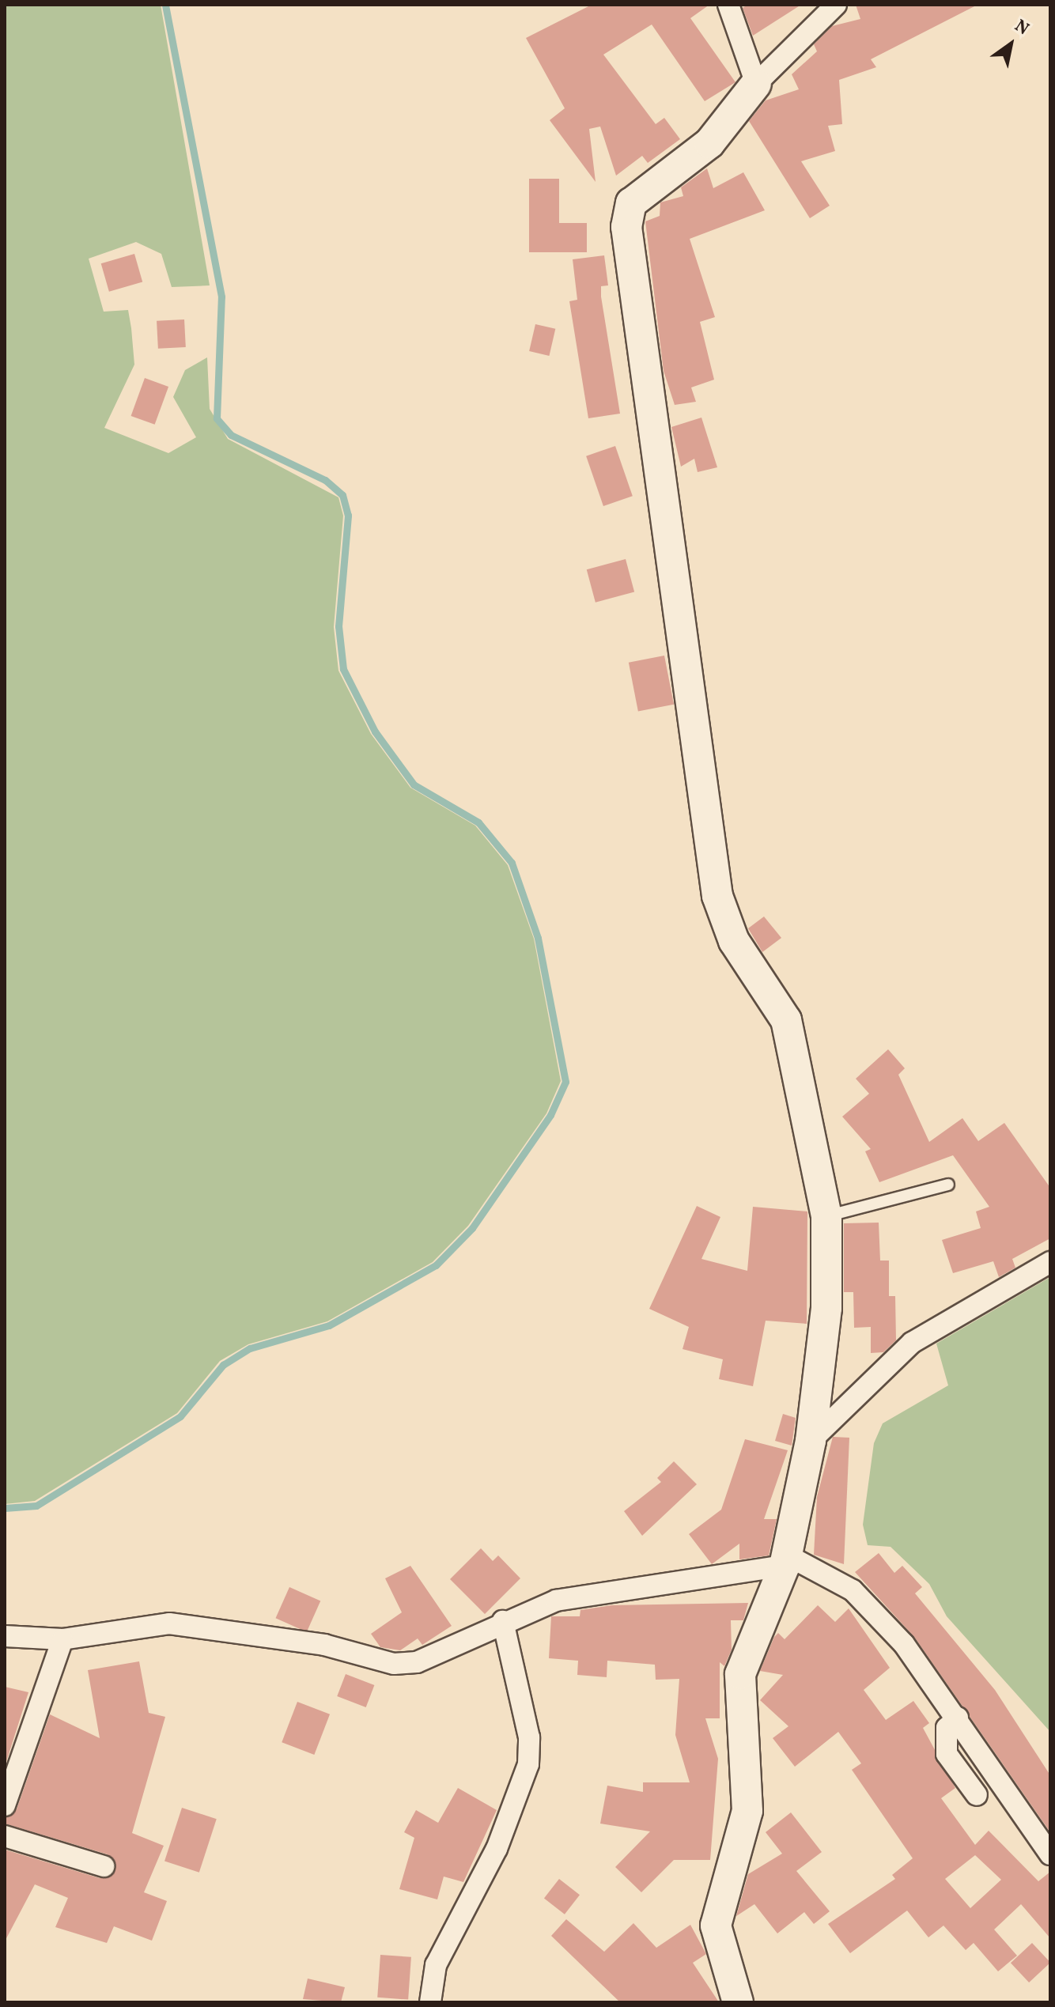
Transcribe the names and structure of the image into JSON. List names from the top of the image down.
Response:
{
  "north": "top right"
}
